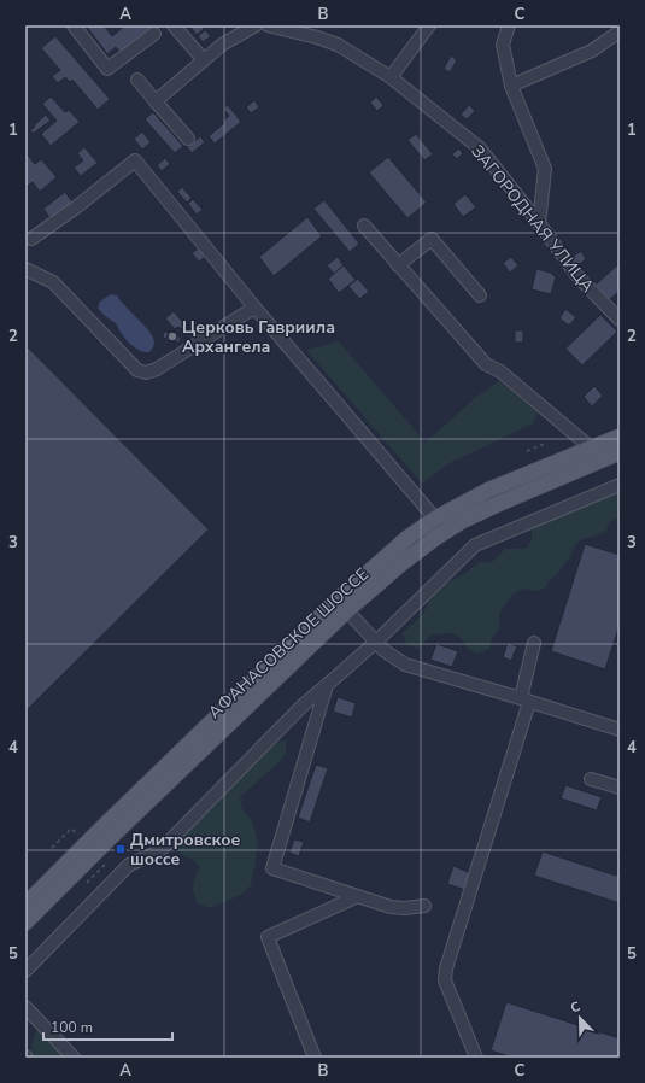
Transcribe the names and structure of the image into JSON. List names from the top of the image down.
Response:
{
  "streets": {
    "main road": ["АФАНАСОВСКОЕ ШОССЕ"],
    "street": ["ЗАГОРОДНАЯ УЛИЦА"]
  },
  "places": {
    "other": ["Церковь Гавриила Архангела"],
    "transit": ["Дмитровское шоссе"]
  },
  "scale_bar": "100 m",
  "north": "top left",
  "grid": {
    "columns": ["A", "B", "C"],
    "rows": [
      "1",
      "2",
      "3",
      "4",
      "5"
    ]
  }
}
